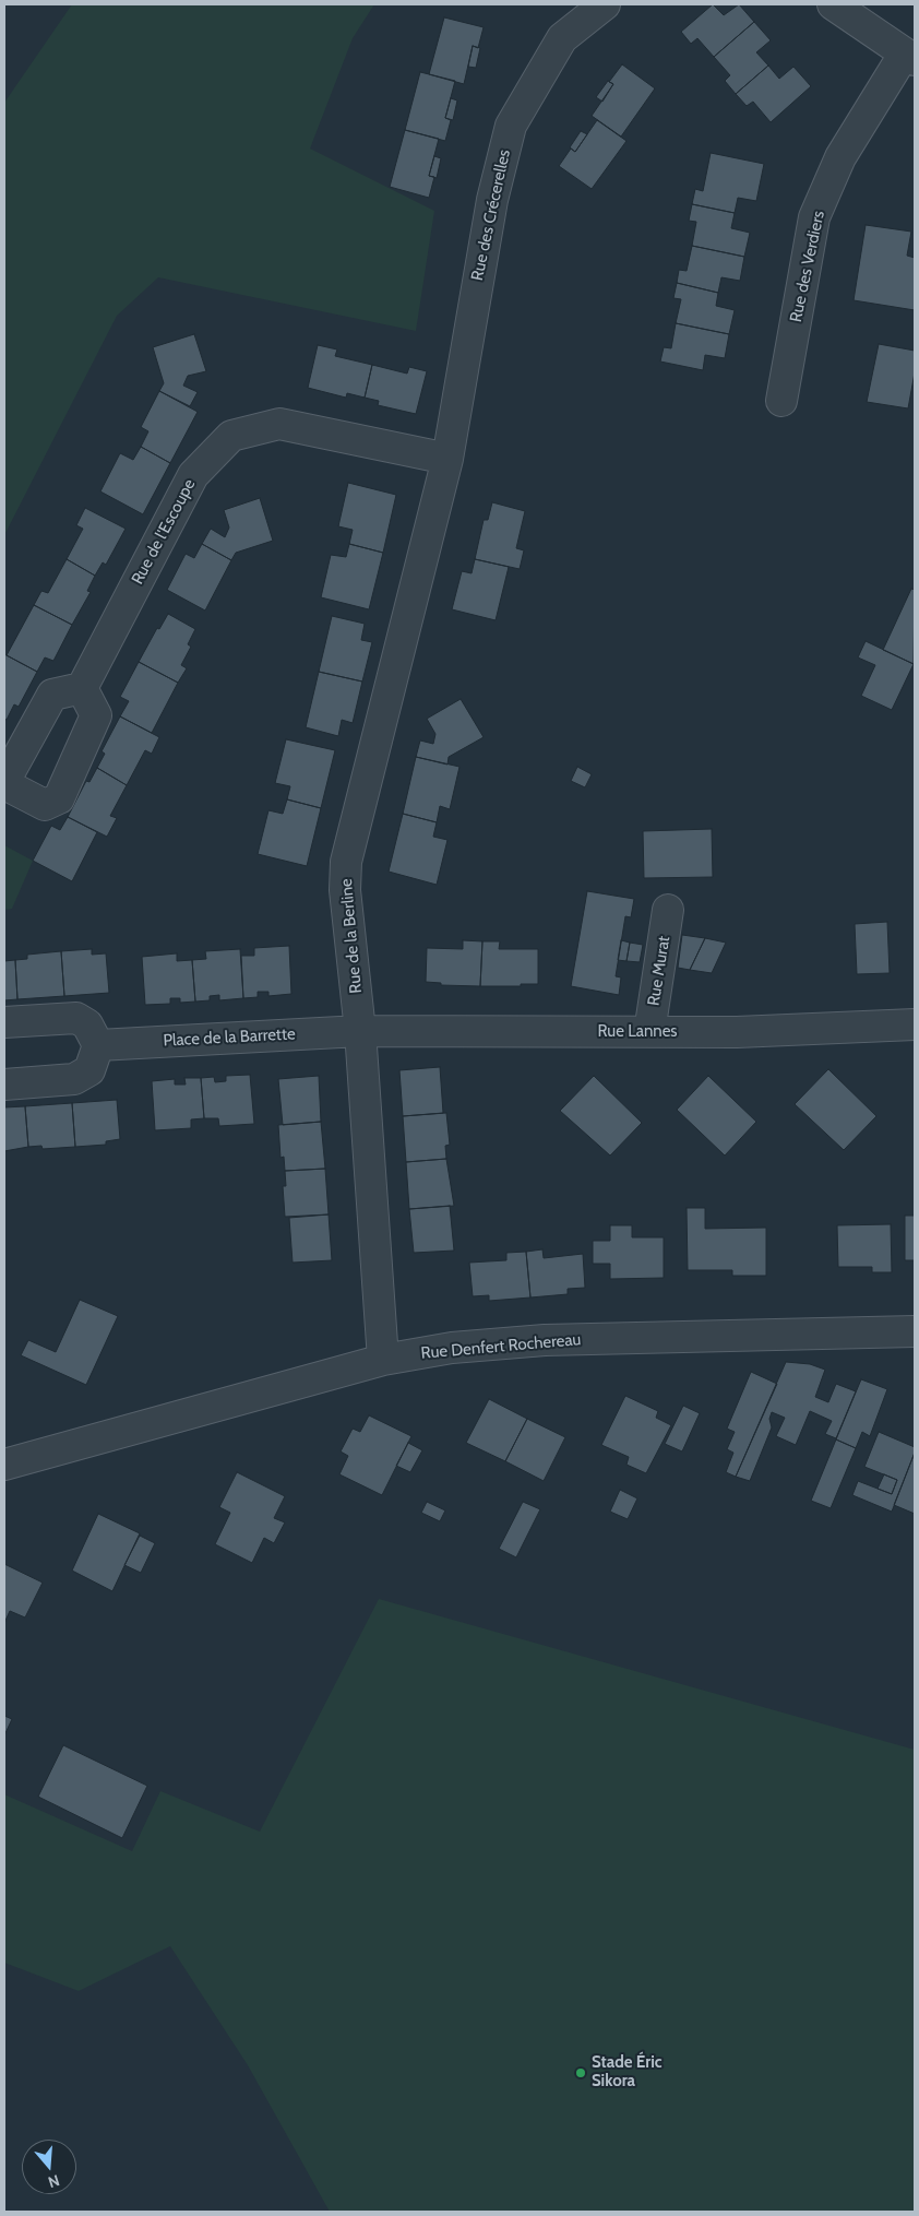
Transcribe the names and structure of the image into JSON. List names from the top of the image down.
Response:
{
  "streets": {
    "street": [
      "Rue des Crécerelles",
      "Rue des Verdiers",
      "Rue de l'Escoupe",
      "Rue de la Berline",
      "Rue Murat",
      "Rue Lannes",
      "Place de la Barrette",
      "Rue Denfert Rochereau"
    ]
  },
  "crossings": [
    ["Rue des Crécerelles", "Rue de l'Escoupe"],
    ["Rue des Crécerelles", "Rue de la Berline"],
    ["Rue de l'Escoupe", "Rue de la Berline"],
    ["Rue de la Berline", "Rue Lannes"],
    ["Rue de la Berline", "Place de la Barrette"],
    ["Rue de la Berline", "Rue Denfert Rochereau"],
    ["Rue Murat", "Rue Lannes"],
    ["Rue Lannes", "Place de la Barrette"]
  ],
  "places": ["Stade Éric Sikora"],
  "north": "bottom"
}
